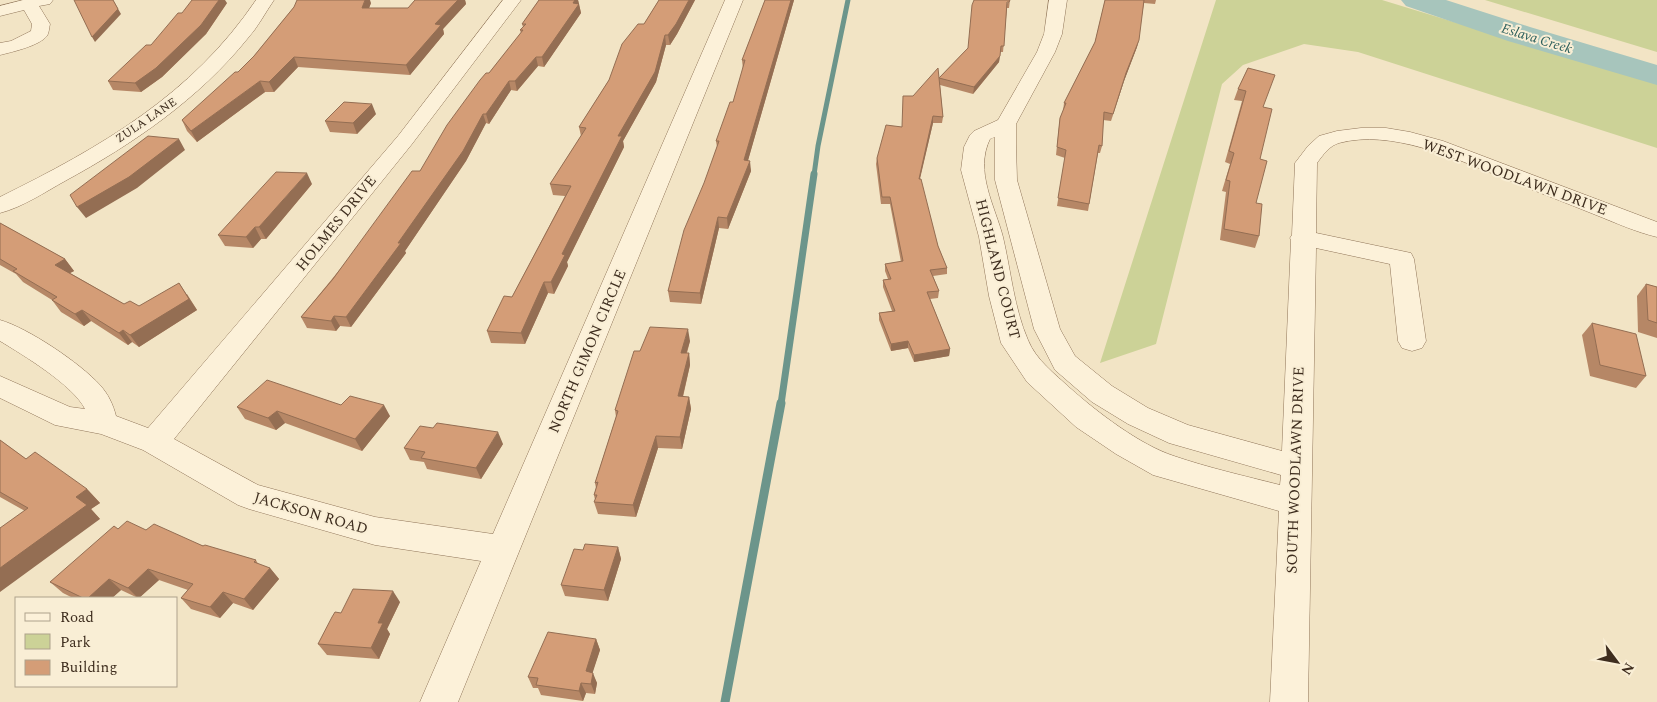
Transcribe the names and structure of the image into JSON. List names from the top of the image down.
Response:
{
  "streets": {
    "street": [
      "ZULA LANE",
      "WEST WOODLAWN DRIVE",
      "HOLMES DRIVE",
      "HIGHLAND COURT",
      "NORTH GIMON CIRCLE",
      "SOUTH WOODLAWN DRIVE",
      "JACKSON ROAD"
    ]
  },
  "crossings": [
    ["WEST WOODLAWN DRIVE", "SOUTH WOODLAWN DRIVE"],
    ["HOLMES DRIVE", "JACKSON ROAD"],
    ["HIGHLAND COURT", "SOUTH WOODLAWN DRIVE"],
    ["NORTH GIMON CIRCLE", "JACKSON ROAD"]
  ],
  "water": ["Eslava Creek"],
  "legend": ["Road", "Park", "Building"],
  "north": "bottom right"
}
